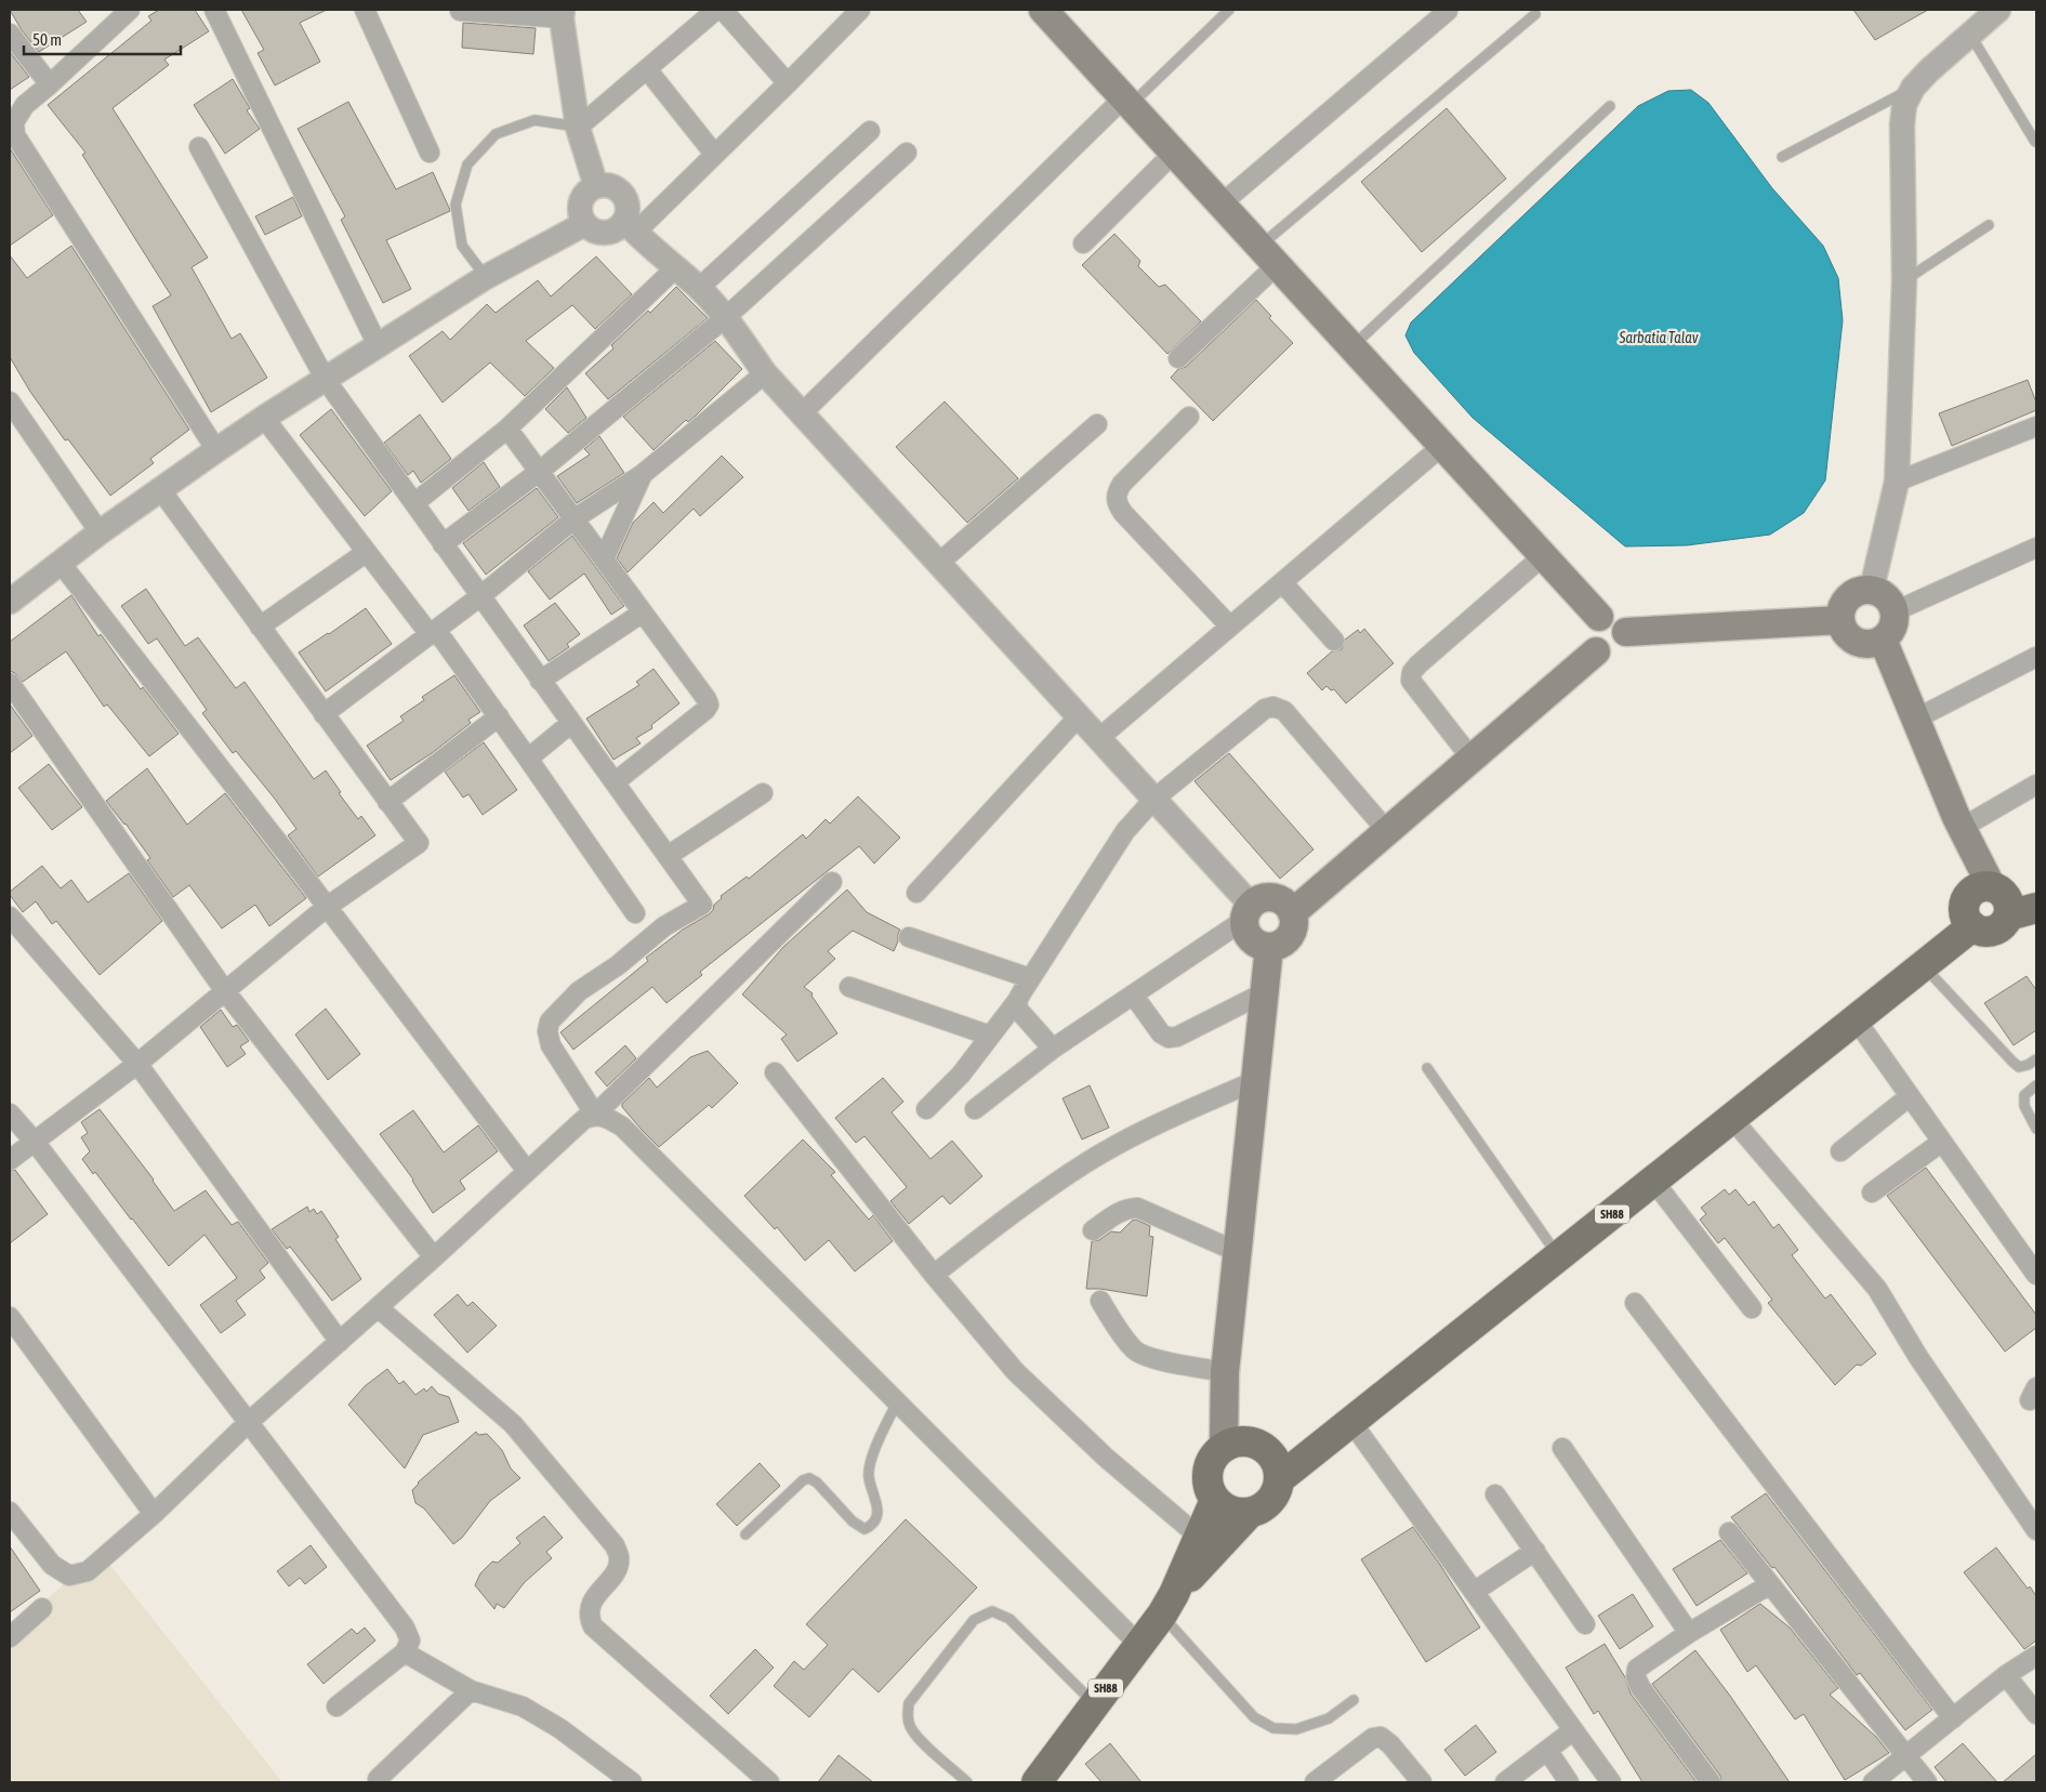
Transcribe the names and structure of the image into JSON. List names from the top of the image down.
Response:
{
  "streets": {
    "main road": ["SH88"]
  },
  "water": ["Sarbatia Talav"],
  "scale_bar": "50 m"
}
